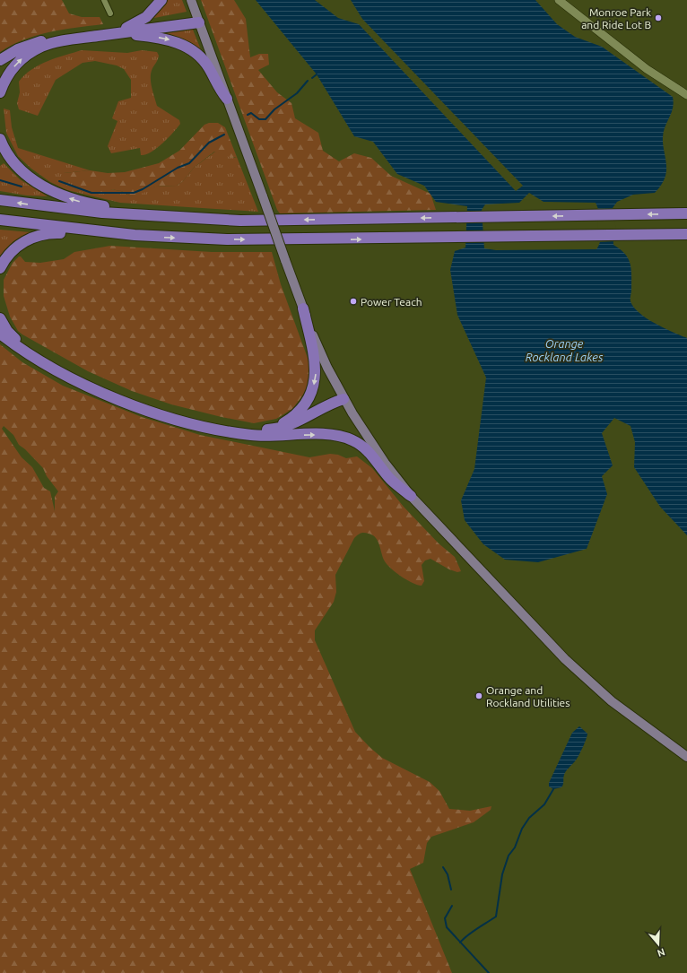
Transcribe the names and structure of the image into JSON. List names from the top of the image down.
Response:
{
  "water": ["Orange Rockland Lakes"],
  "places": ["Monroe Park and Ride Lot B", "Power Teach", "Orange and Rockland Utilities"],
  "north": "bottom"
}
